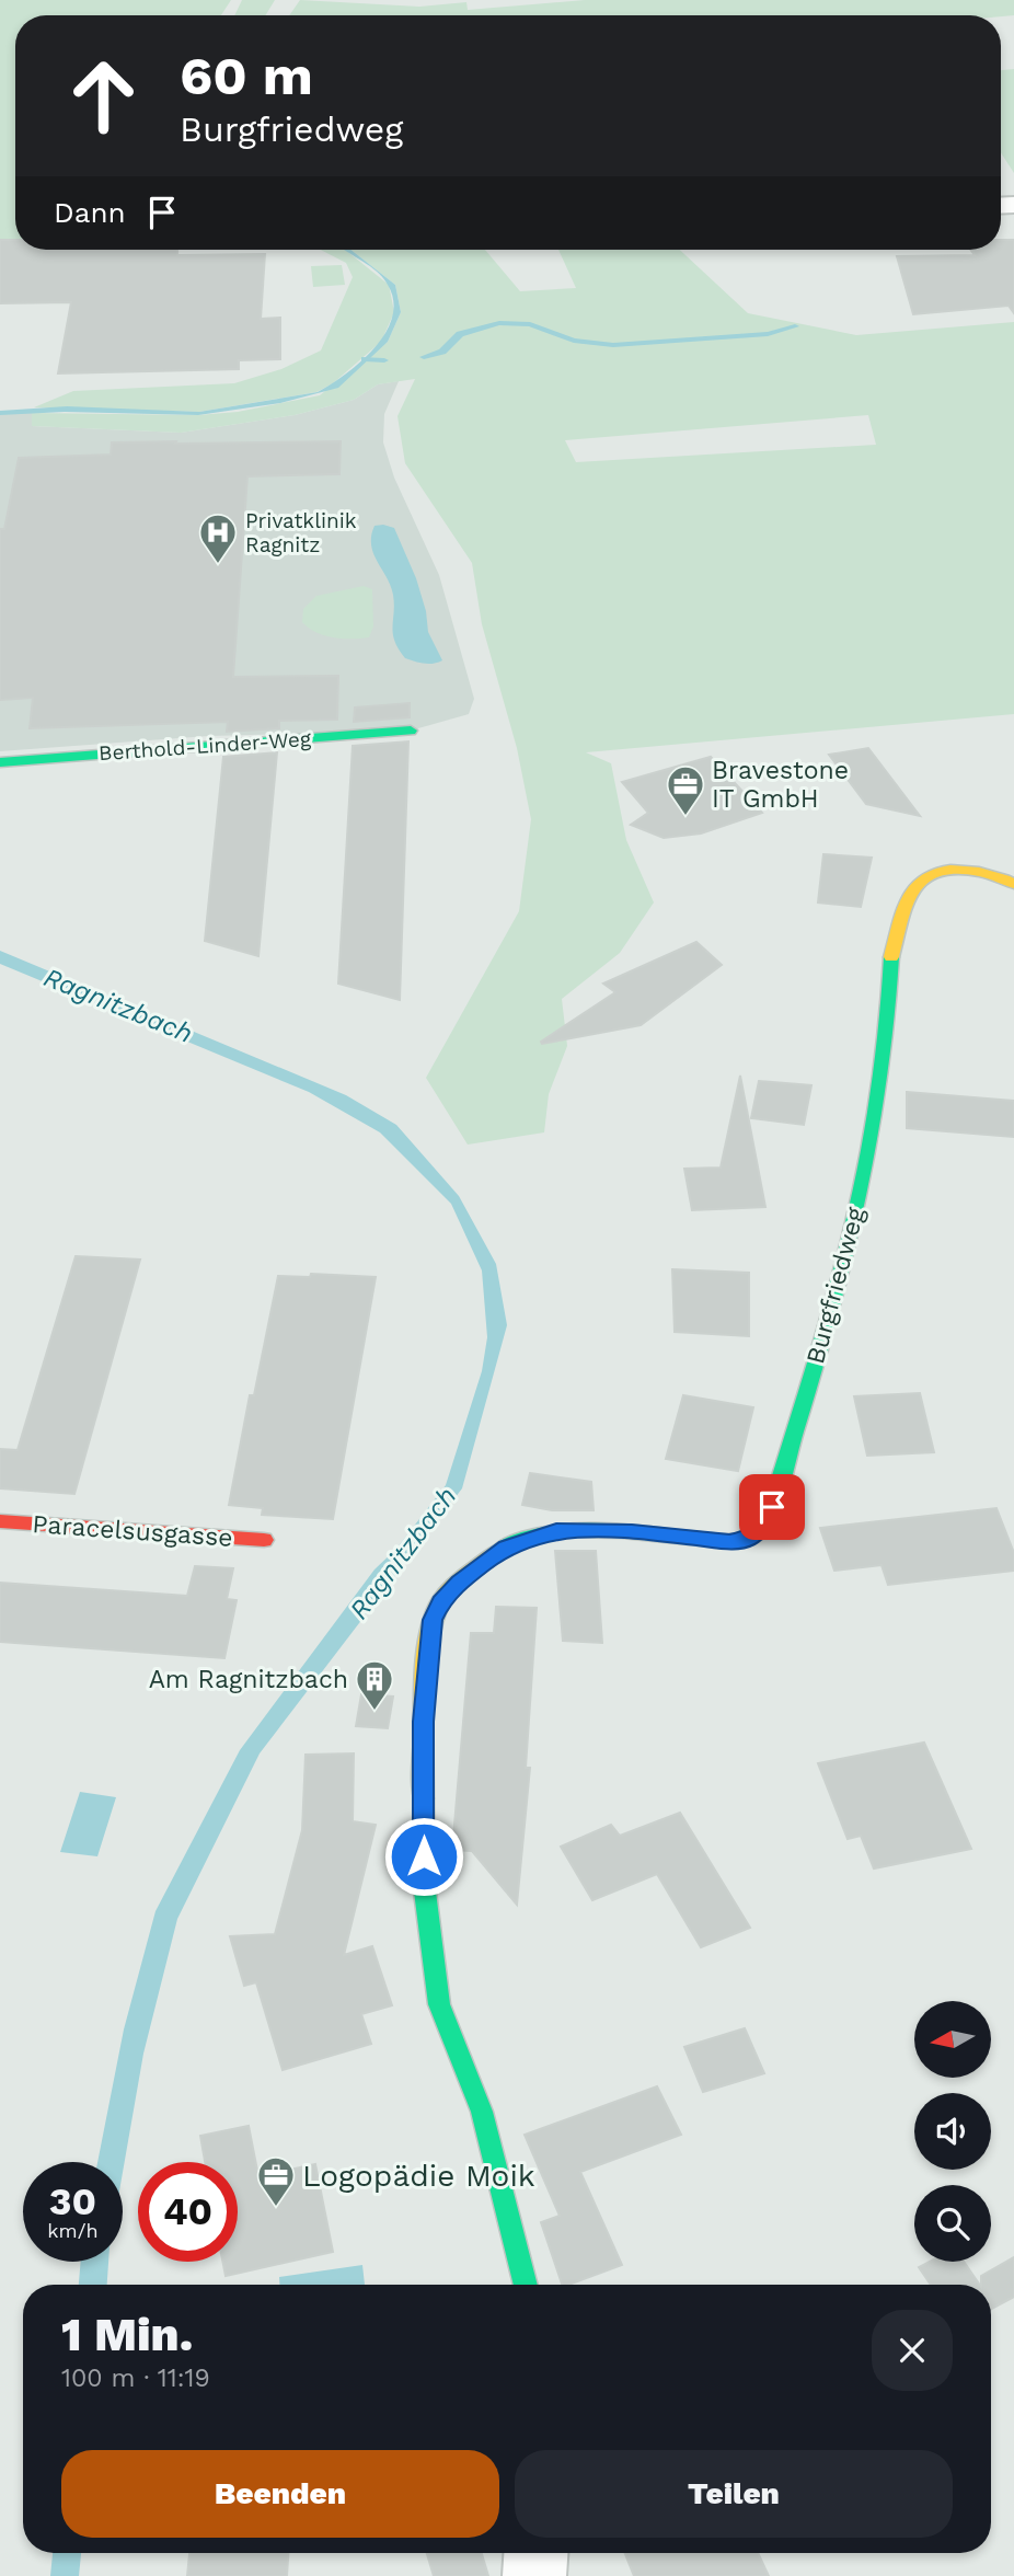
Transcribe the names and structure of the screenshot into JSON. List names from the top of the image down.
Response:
{
  "streets": {
    "street": ["Berthold-Linder-Weg", "Burgfriedweg", "Paracelsusgasse"]
  },
  "water": ["Ragnitzbach"],
  "places": {
    "hospital": ["Privatklinik Ragnitz"],
    "office": ["Bravestone IT GmbH", "Logopädie Moik"],
    "building": ["Am Ragnitzbach"]
  },
  "north": "left",
  "page": {
    "turn": ["60 m", "Burgfriedweg"],
    "then": "Dann",
    "speed": "30 km/h",
    "limit": "40",
    "heading": ["1 Min.", "100 m · 11:19"],
    "buttons": ["Beenden", "Teilen"]
  }
}
